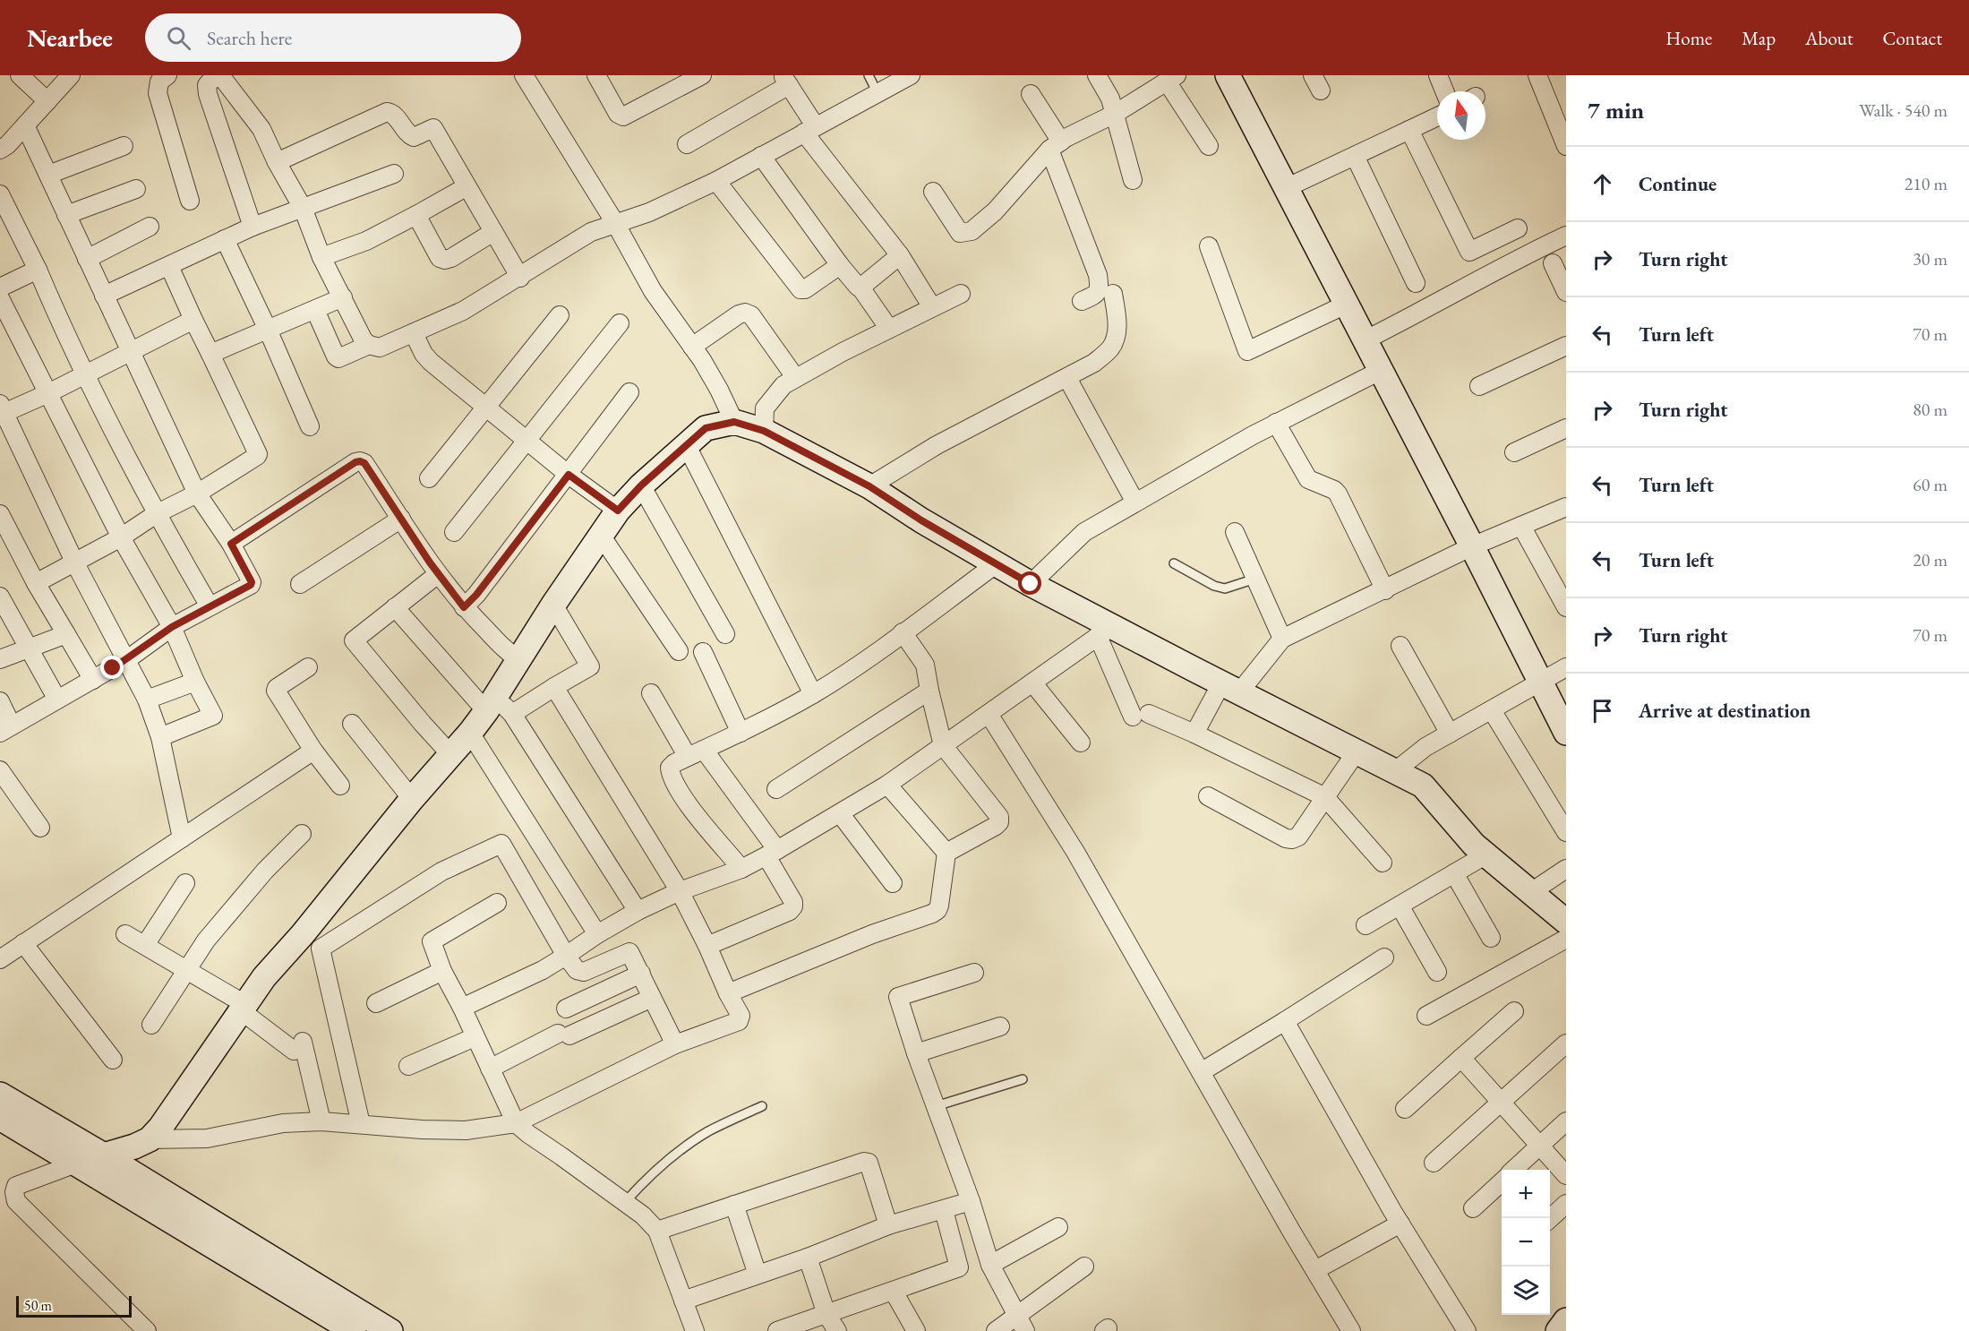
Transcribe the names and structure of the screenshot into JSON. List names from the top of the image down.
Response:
{
  "scale_bar": "50 m",
  "north": "top",
  "page": {
    "header": "Nearbee",
    "search": "Search here",
    "nav": [
      "Home",
      "Map",
      "About",
      "Contact"
    ],
    "heading": ["7 min", "Walk · 540 m"],
    "list": [
      ["Continue", "210 m"],
      ["Turn right", "30 m"],
      ["Turn left", "70 m"],
      ["Turn right", "80 m"],
      ["Turn left", "60 m"],
      ["Turn left", "20 m"],
      ["Turn right", "70 m"],
      "Arrive at destination"
    ],
    "map_buttons": ["+", "−"],
    "scale": "50 m"
  }
}
